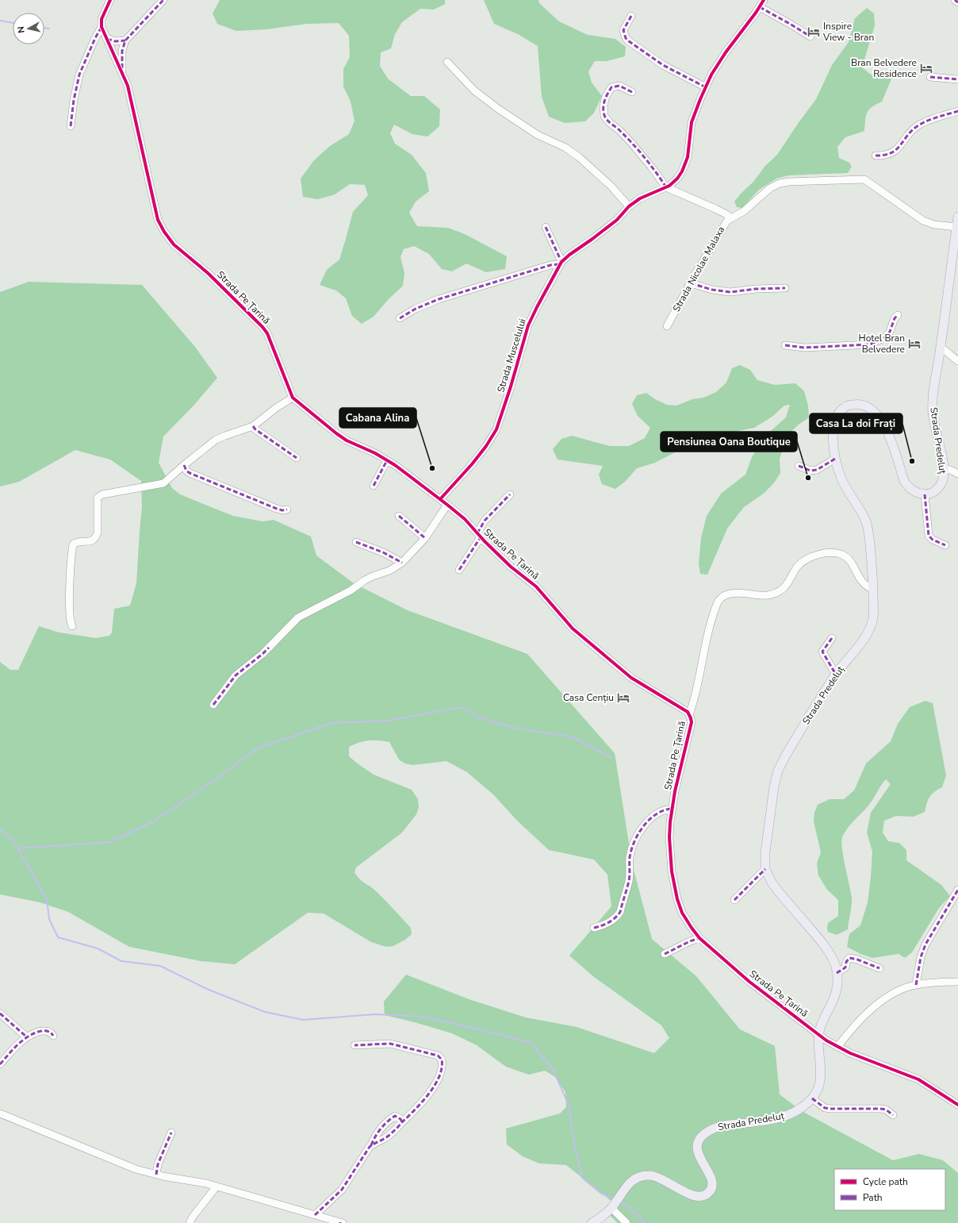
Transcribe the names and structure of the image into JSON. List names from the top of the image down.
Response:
{
  "streets": {
    "main road": ["Strada Predeluț"],
    "street": ["Strada Nicolae Malaxa", "Strada Pe Țarină", "Strada Muscelului"]
  },
  "crossings": [
    ["Strada Nicolae Malaxa", "Strada Predeluț"],
    ["Strada Pe Țarină", "Strada Muscelului"],
    ["Strada Pe Țarină", "Strada Predeluț"]
  ],
  "places": {
    "hotel": [
      "Inspire View - Bran",
      "Bran Belvedere Residence",
      "Hotel Bran Belvedere",
      "Casa Cențiu"
    ],
    "other": ["Casa La doi Frați", "Cabana Alina", "Pensiunea Oana Boutique"]
  },
  "legend": ["Cycle path", "Path"],
  "north": "left"
}
